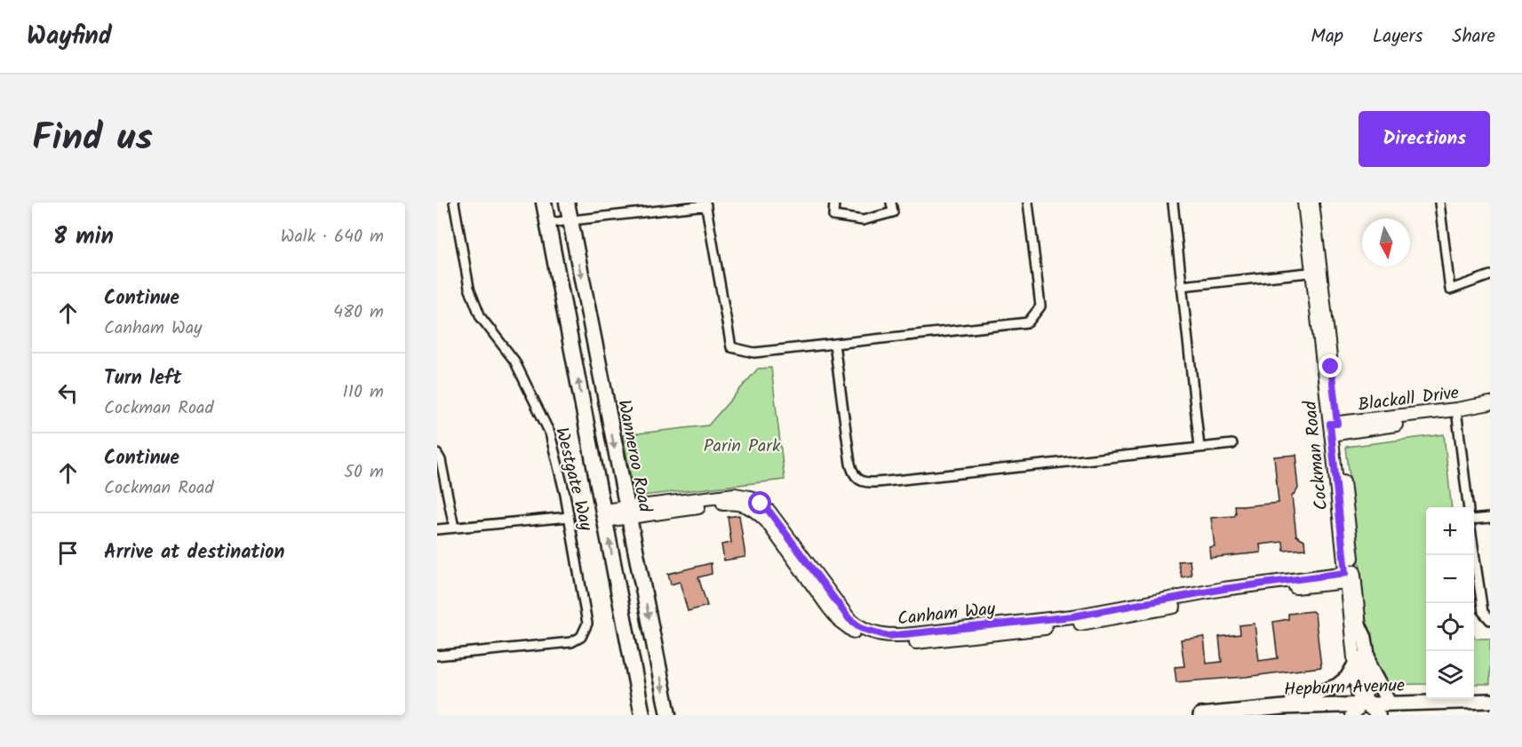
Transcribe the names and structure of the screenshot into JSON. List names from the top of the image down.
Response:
{
  "streets": {
    "highway": ["Wanneroo Road"],
    "main road": [
      "Blackall Drive",
      "Cockman Road",
      "Canham Way",
      "Hepburn Avenue"
    ],
    "street": ["Westgate Way"]
  },
  "crossings": [
    ["Blackall Drive", "Cockman Road"],
    ["Wanneroo Road", "Canham Way"],
    ["Cockman Road", "Canham Way"],
    ["Cockman Road", "Hepburn Avenue"]
  ],
  "parks": ["Parin Park"],
  "north": "bottom",
  "page": {
    "header": "Wayfind",
    "nav": ["Map", "Layers", "Share"],
    "title": "Find us",
    "buttons": "Directions",
    "heading": ["8 min", "Walk · 640 m"],
    "list": [
      ["Continue", "Canham Way", "480 m"],
      ["Turn left", "Cockman Road", "110 m"],
      ["Continue", "Cockman Road", "50 m"],
      "Arrive at destination"
    ],
    "map_buttons": ["+", "−"]
  }
}
